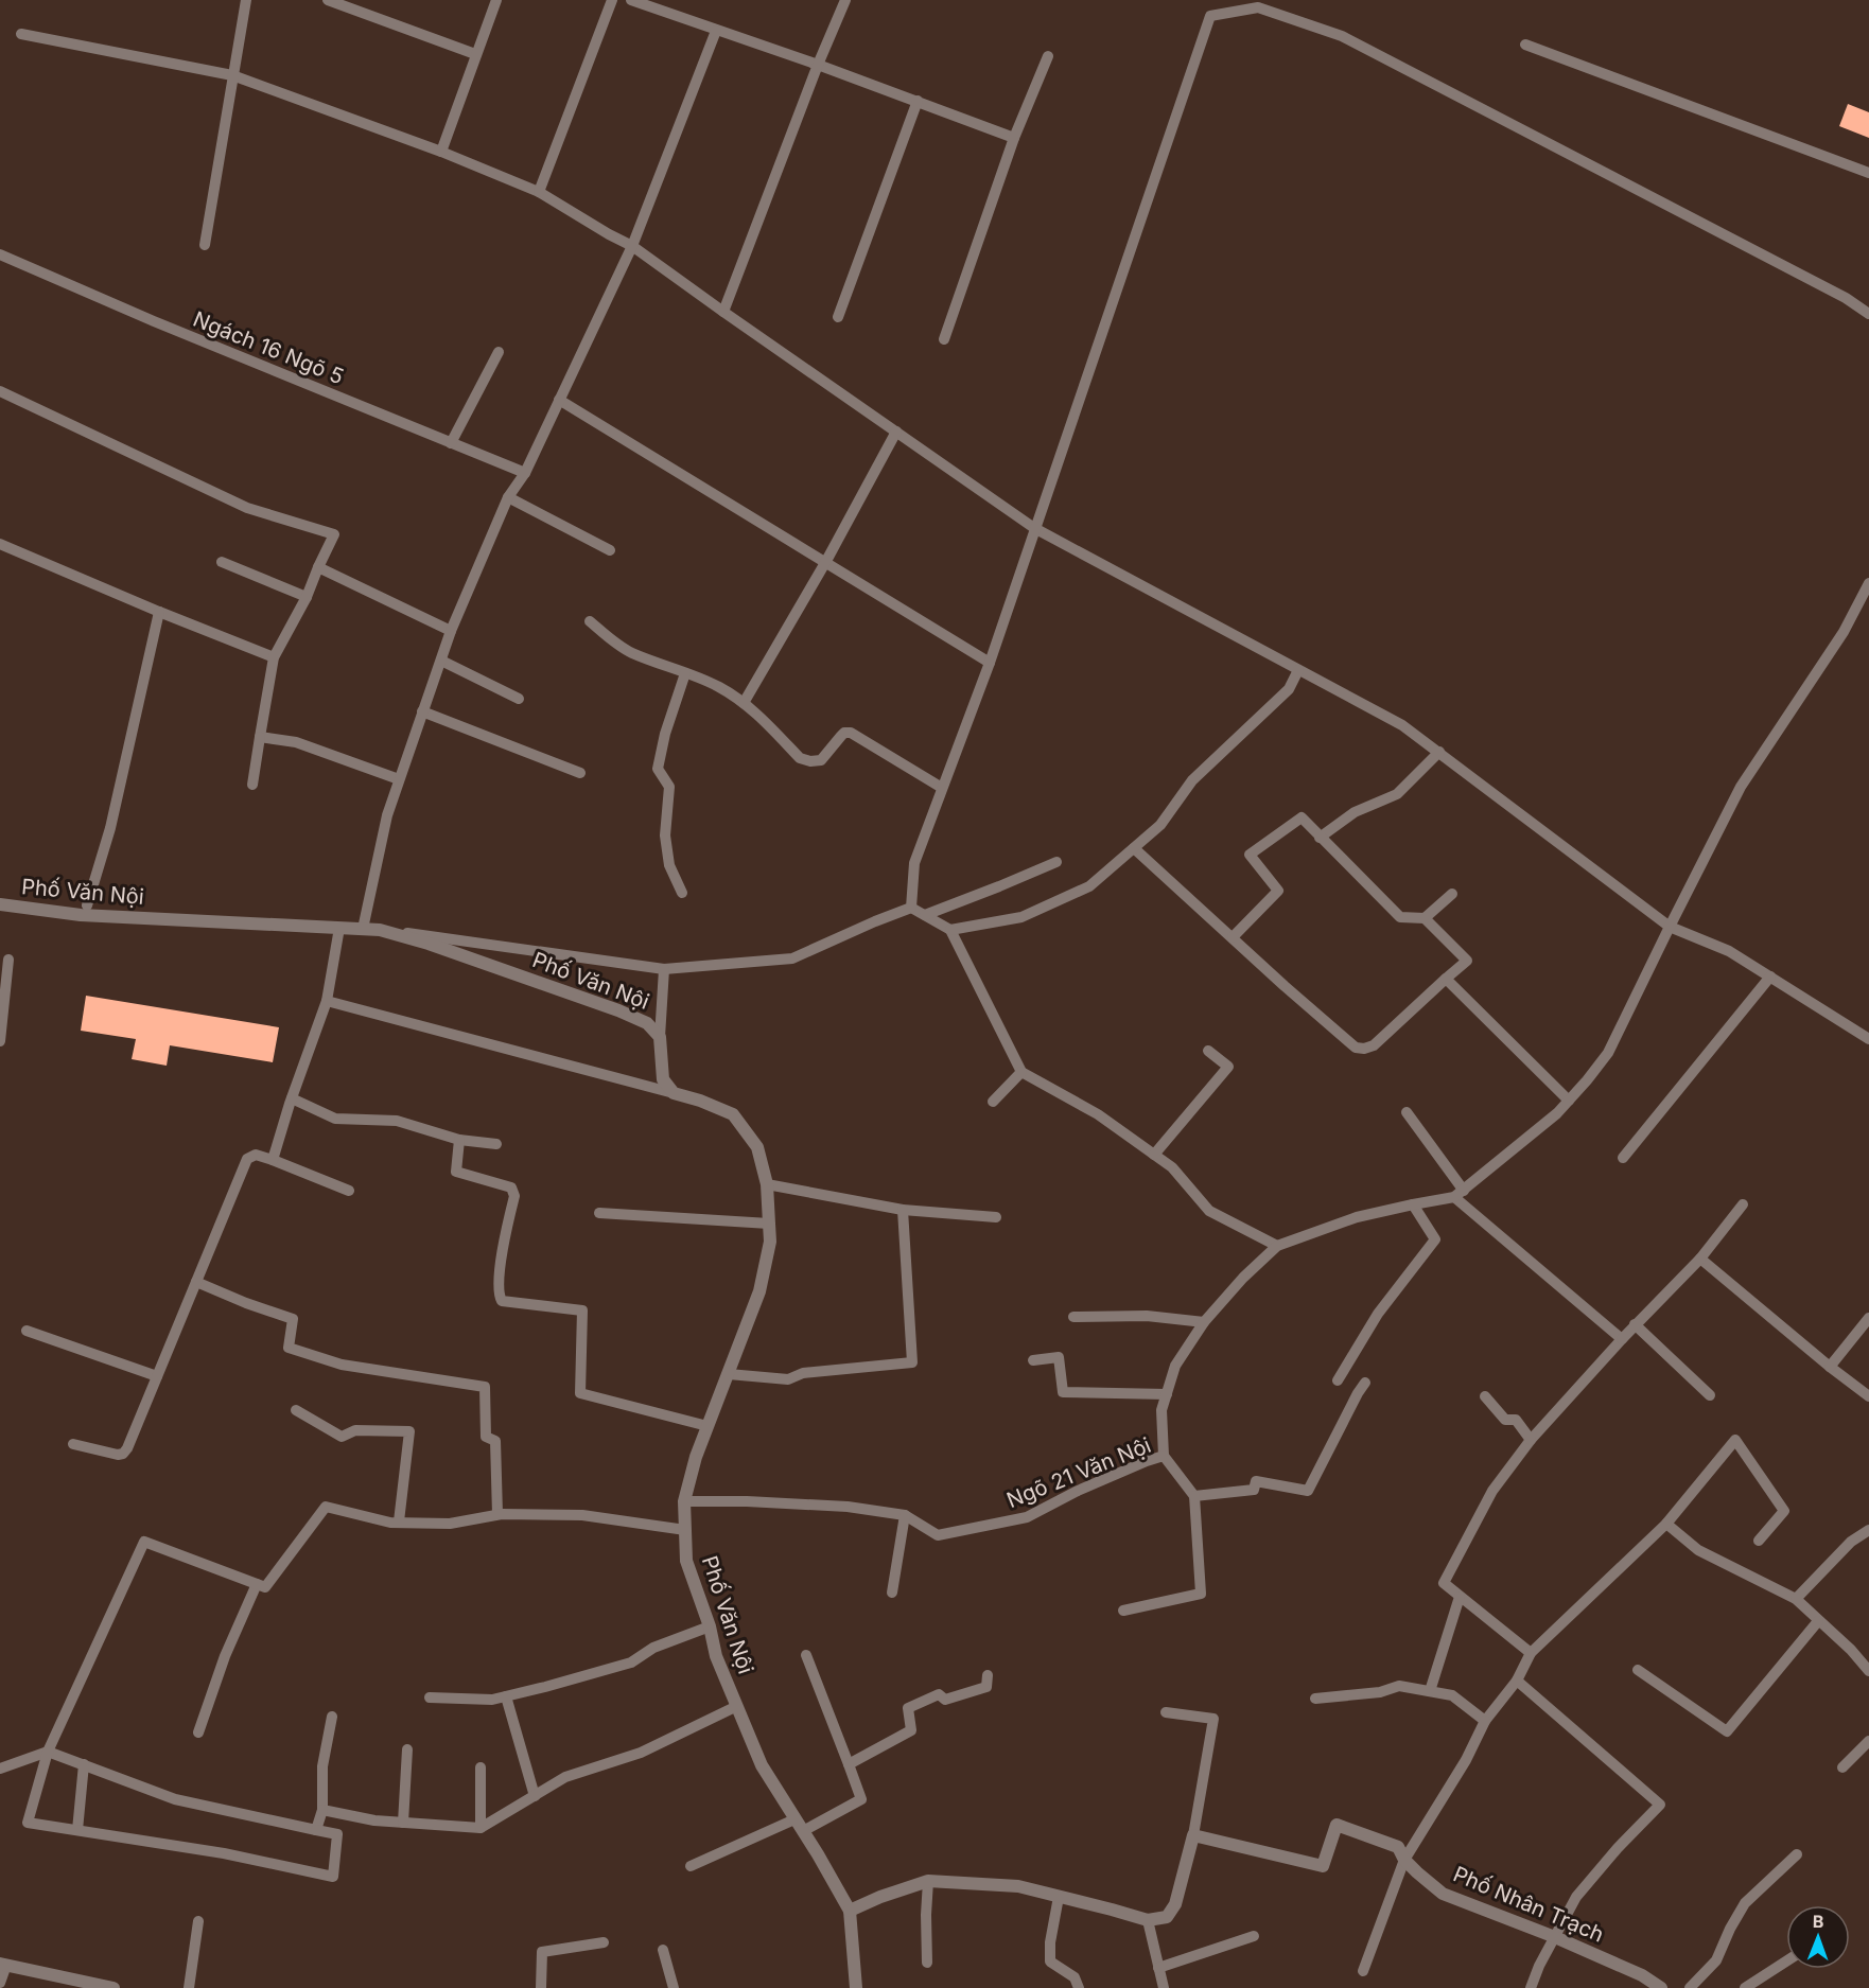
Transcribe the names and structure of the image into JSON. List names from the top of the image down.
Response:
{
  "streets": {
    "street": ["Phố Văn Nội", "Phố Nhân Trạch"],
    "lane": ["Ngách 16 Ngõ 5", "Ngõ 21 Văn Nội"]
  },
  "crossings": [
    ["Phố Văn Nội", "Ngõ 21 Văn Nội"]
  ],
  "north": "top"
}
